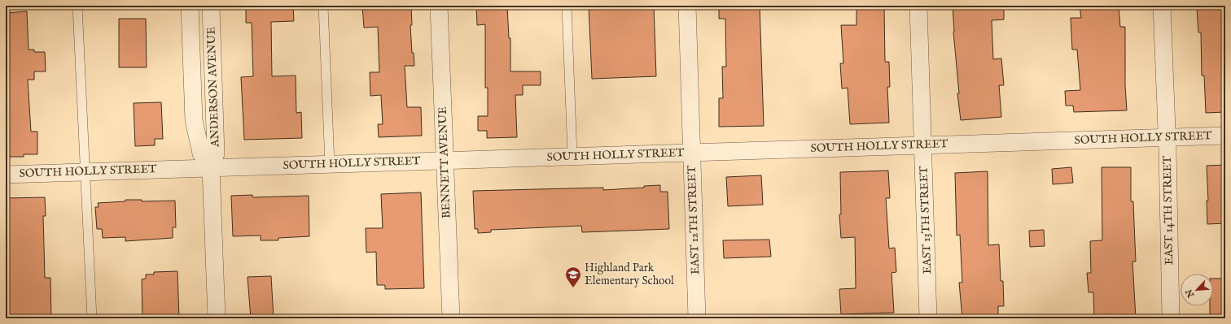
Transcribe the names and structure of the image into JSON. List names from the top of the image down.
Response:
{
  "streets": {
    "street": [
      "ANDERSON AVENUE",
      "SOUTH HOLLY STREET",
      "BENNETT AVENUE",
      "EAST 14TH STREET",
      "EAST 12TH STREET",
      "EAST 13TH STREET"
    ]
  },
  "crossings": [
    ["ANDERSON AVENUE", "SOUTH HOLLY STREET"],
    ["SOUTH HOLLY STREET", "BENNETT AVENUE"],
    ["SOUTH HOLLY STREET", "EAST 14TH STREET"],
    ["SOUTH HOLLY STREET", "EAST 12TH STREET"],
    ["SOUTH HOLLY STREET", "EAST 13TH STREET"]
  ],
  "places": {
    "school or university": ["Highland Park Elementary School"]
  },
  "north": "bottom left"
}
